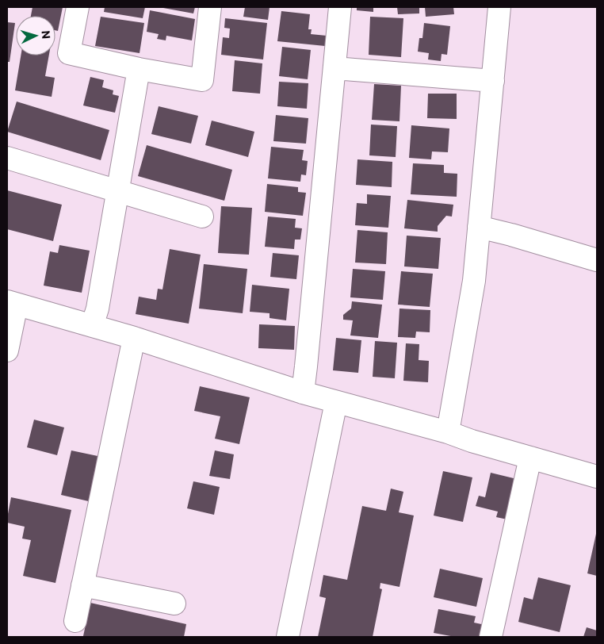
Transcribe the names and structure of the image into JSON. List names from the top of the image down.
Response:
{
  "north": "right"
}
